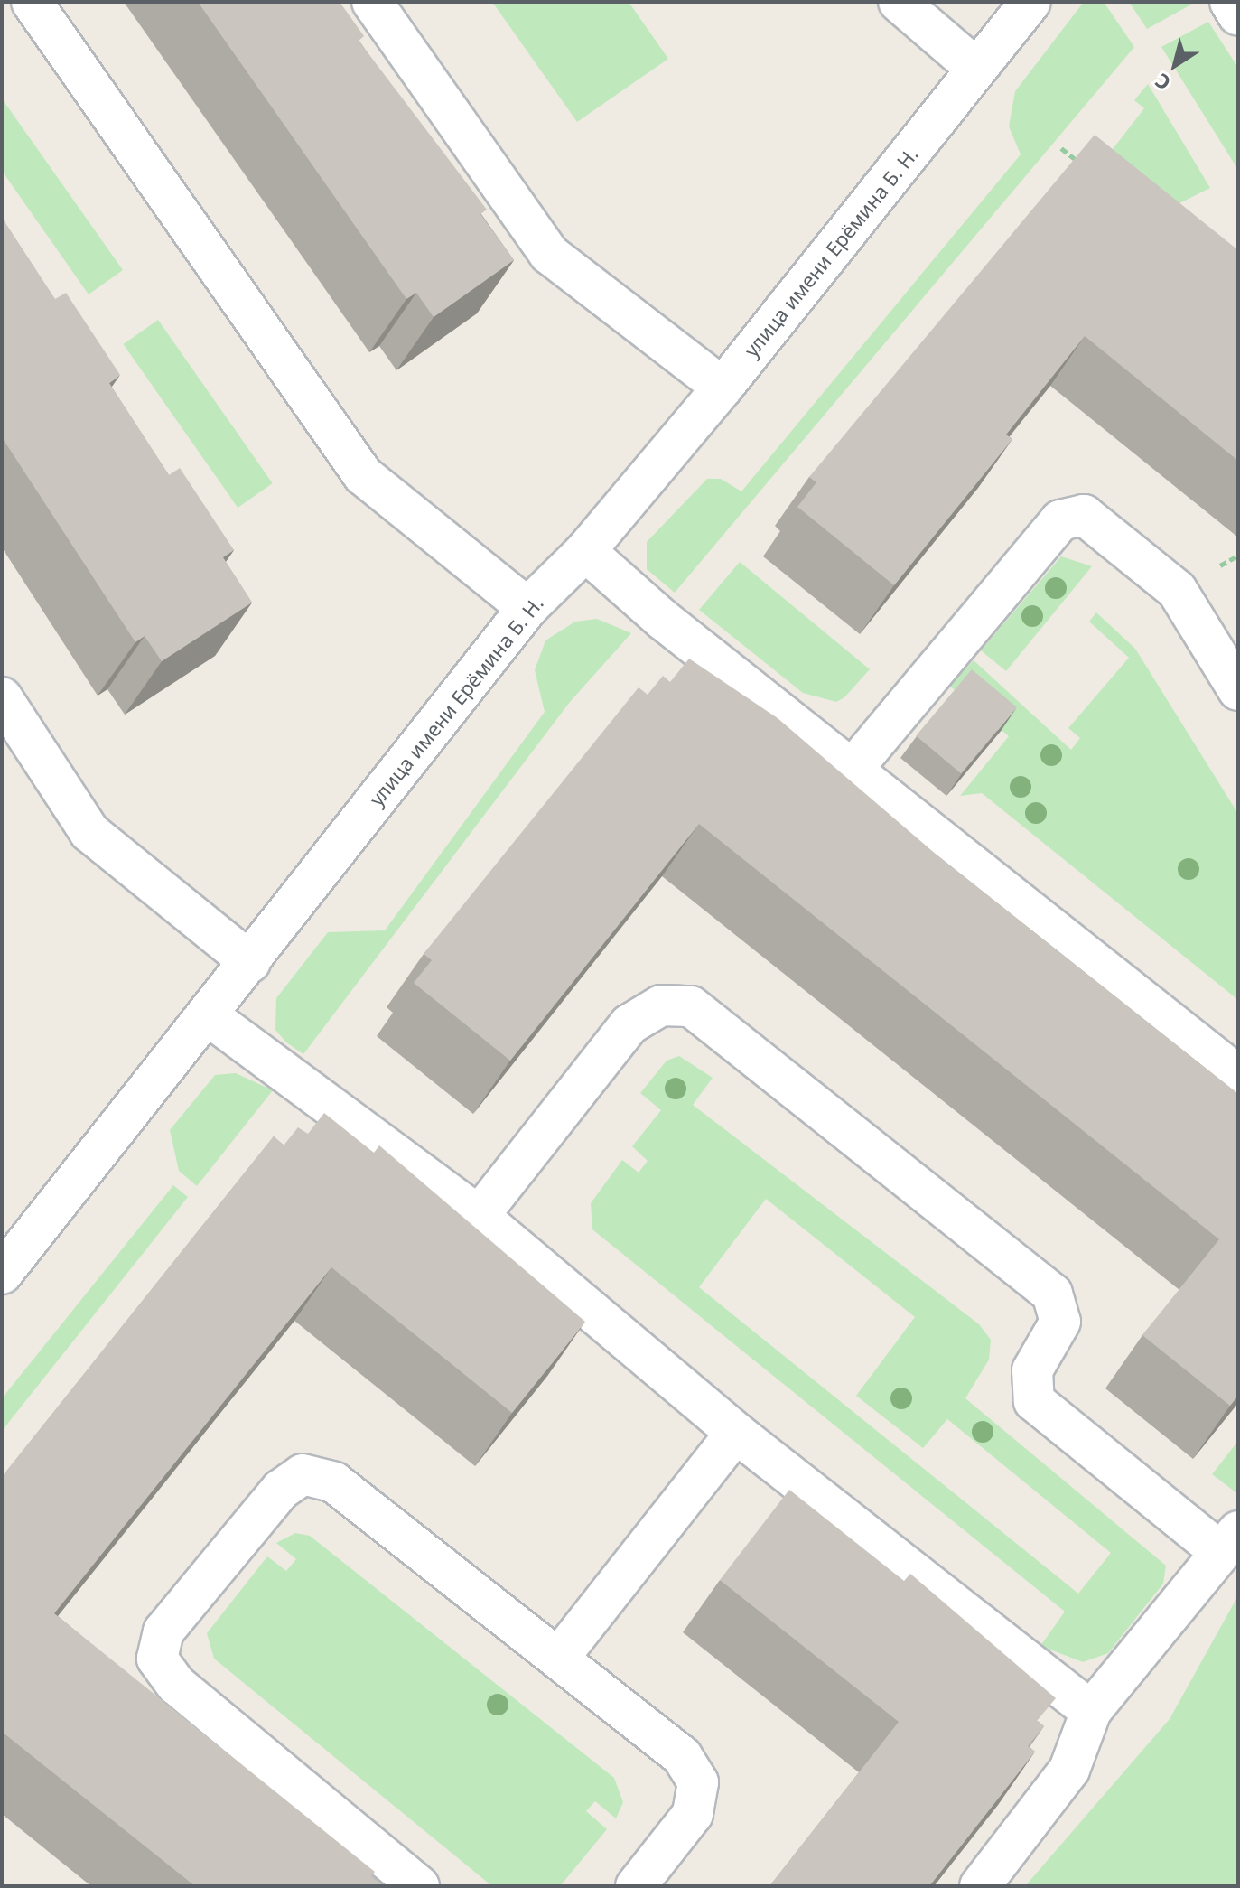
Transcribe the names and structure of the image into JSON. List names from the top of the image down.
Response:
{
  "streets": {
    "street": ["улица имени Ерёмина Б. Н."]
  },
  "north": "bottom left"
}
